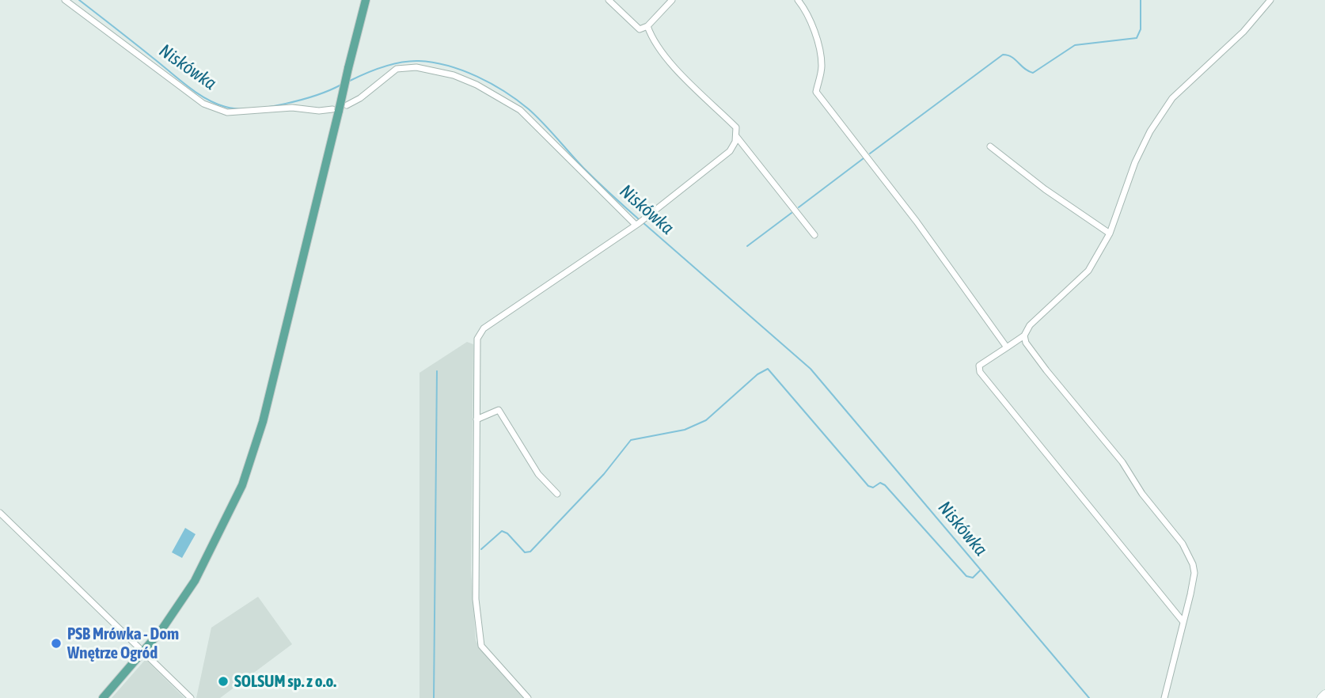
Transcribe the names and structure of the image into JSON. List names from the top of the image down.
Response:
{
  "water": ["Niskówka"],
  "places": ["PSB Mrówka - Dom Wnętrze Ogród", "SOLSUM sp. z o.o."]
}
